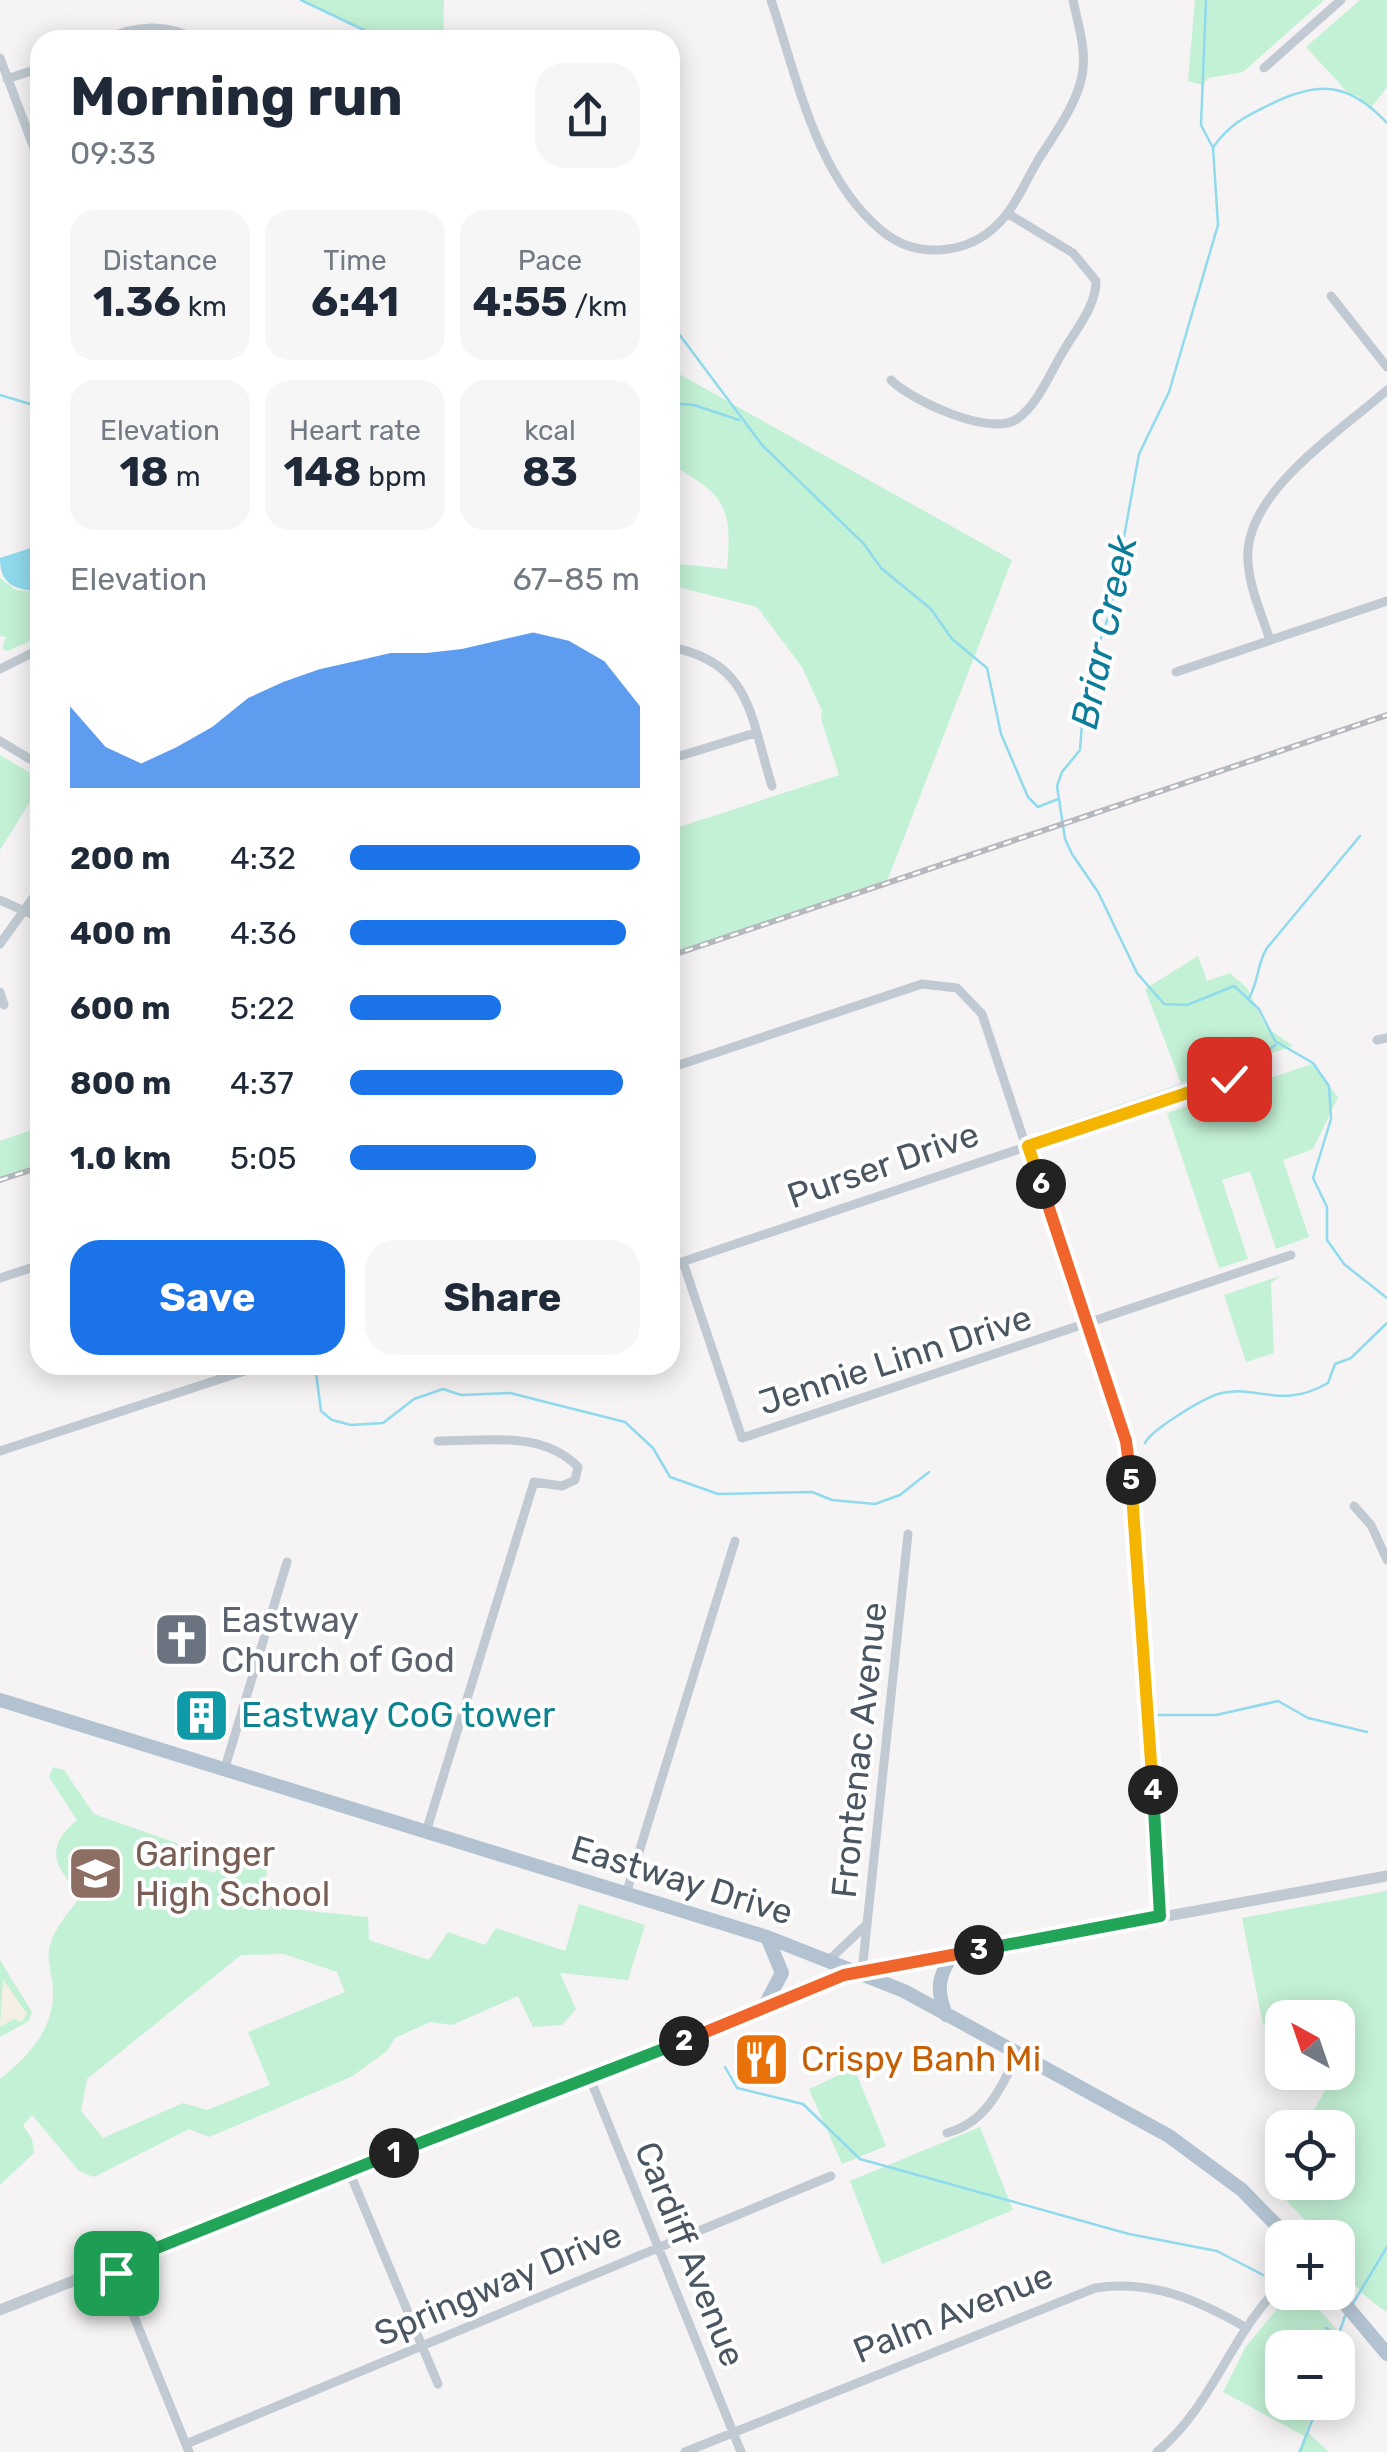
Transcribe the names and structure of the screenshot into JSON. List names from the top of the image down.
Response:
{
  "streets": {
    "main road": ["Eastway Drive"],
    "street": [
      "Purser Drive",
      "Jennie Linn Drive",
      "Frontenac Avenue",
      "Cardiff Avenue",
      "Springway Drive",
      "Palm Avenue"
    ]
  },
  "crossings": [
    ["Purser Drive", "Jennie Linn Drive"],
    ["Frontenac Avenue", "Eastway Drive"],
    ["Cardiff Avenue", "Springway Drive"],
    ["Cardiff Avenue", "Palm Avenue"]
  ],
  "water": ["Briar Creek"],
  "places": {
    "church": ["Eastway Church of God"],
    "building": ["Eastway CoG tower"],
    "school or university": ["Garinger High School"],
    "restaurant": ["Crispy Banh Mi"]
  },
  "north": "top left",
  "page": {
    "heading": ["Morning run", "09:33"],
    "stats": [
      ["Distance", "1.36 km"],
      ["Time", "6:41"],
      ["Pace", "4:55 /km"],
      ["Elevation", "18 m"],
      ["Heart rate", "148 bpm"],
      ["kcal", "83"]
    ],
    "chart": ["Elevation", "67–85 m"],
    "list": [
      {
        "name": "200 m",
        "note": "4:32"
      },
      {
        "name": "400 m",
        "note": "4:36"
      },
      {
        "name": "600 m",
        "note": "5:22"
      },
      {
        "name": "800 m",
        "note": "4:37"
      },
      {
        "name": "1.0 km",
        "note": "5:05"
      }
    ],
    "pins": [
      "6",
      "5",
      "4",
      "3",
      "2",
      "1"
    ],
    "buttons": ["Save", "Share"],
    "map_buttons": ["+", "−"]
  }
}
